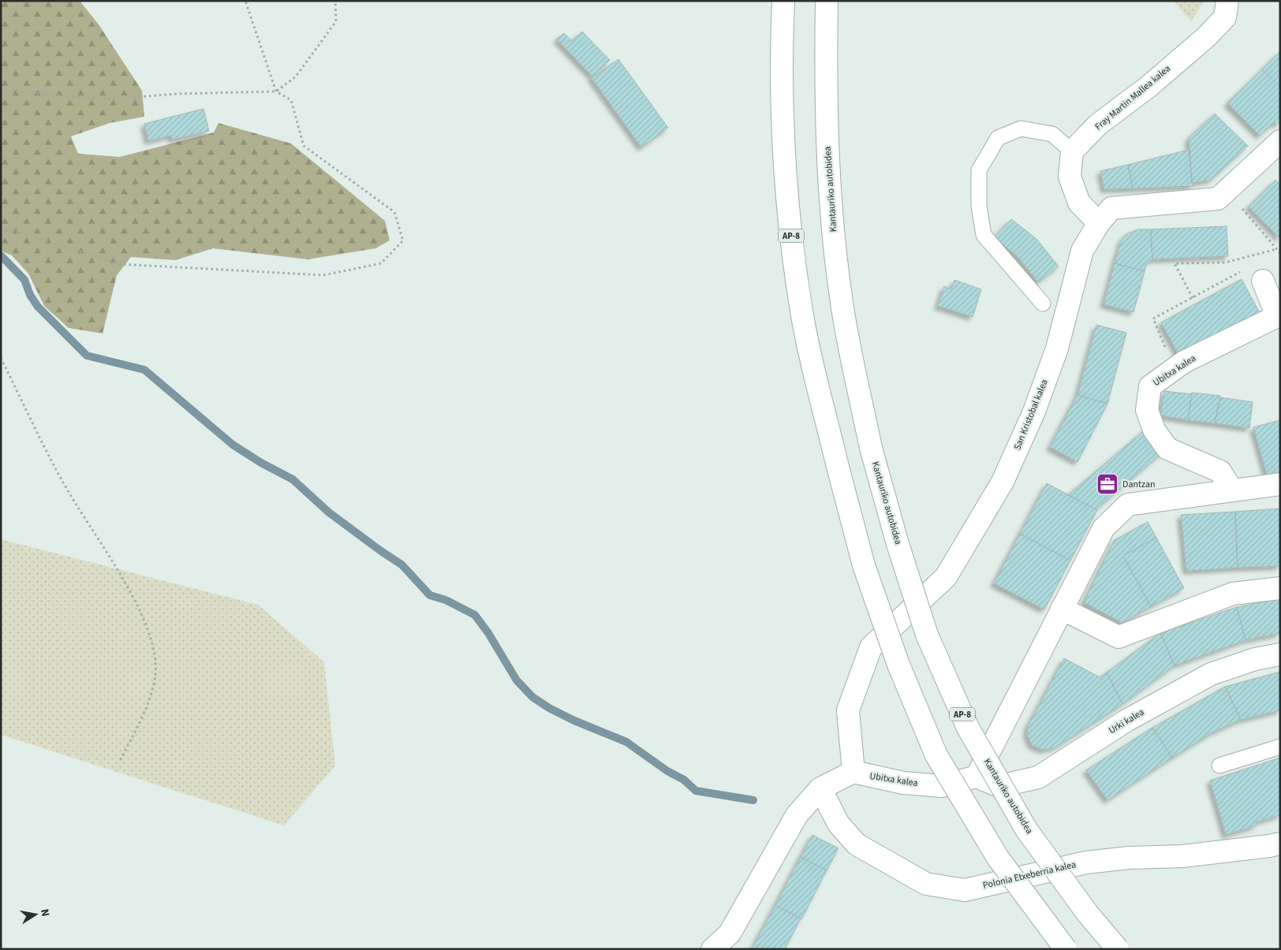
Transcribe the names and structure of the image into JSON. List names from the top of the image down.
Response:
{
  "streets": {
    "main road": [
      "Fray Martin Mallea kalea",
      "Kantauriko autobidea",
      "AP-8",
      "Ubitxa kalea",
      "San Kristobal kalea",
      "Urki kalea",
      "Polonia Etxeberria kalea"
    ]
  },
  "crossings": [
    ["Ubitxa kalea", "San Kristobal kalea"],
    ["Ubitxa kalea", "Urki kalea"]
  ],
  "places": {
    "office": ["Dantzan"]
  },
  "north": "right"
}
